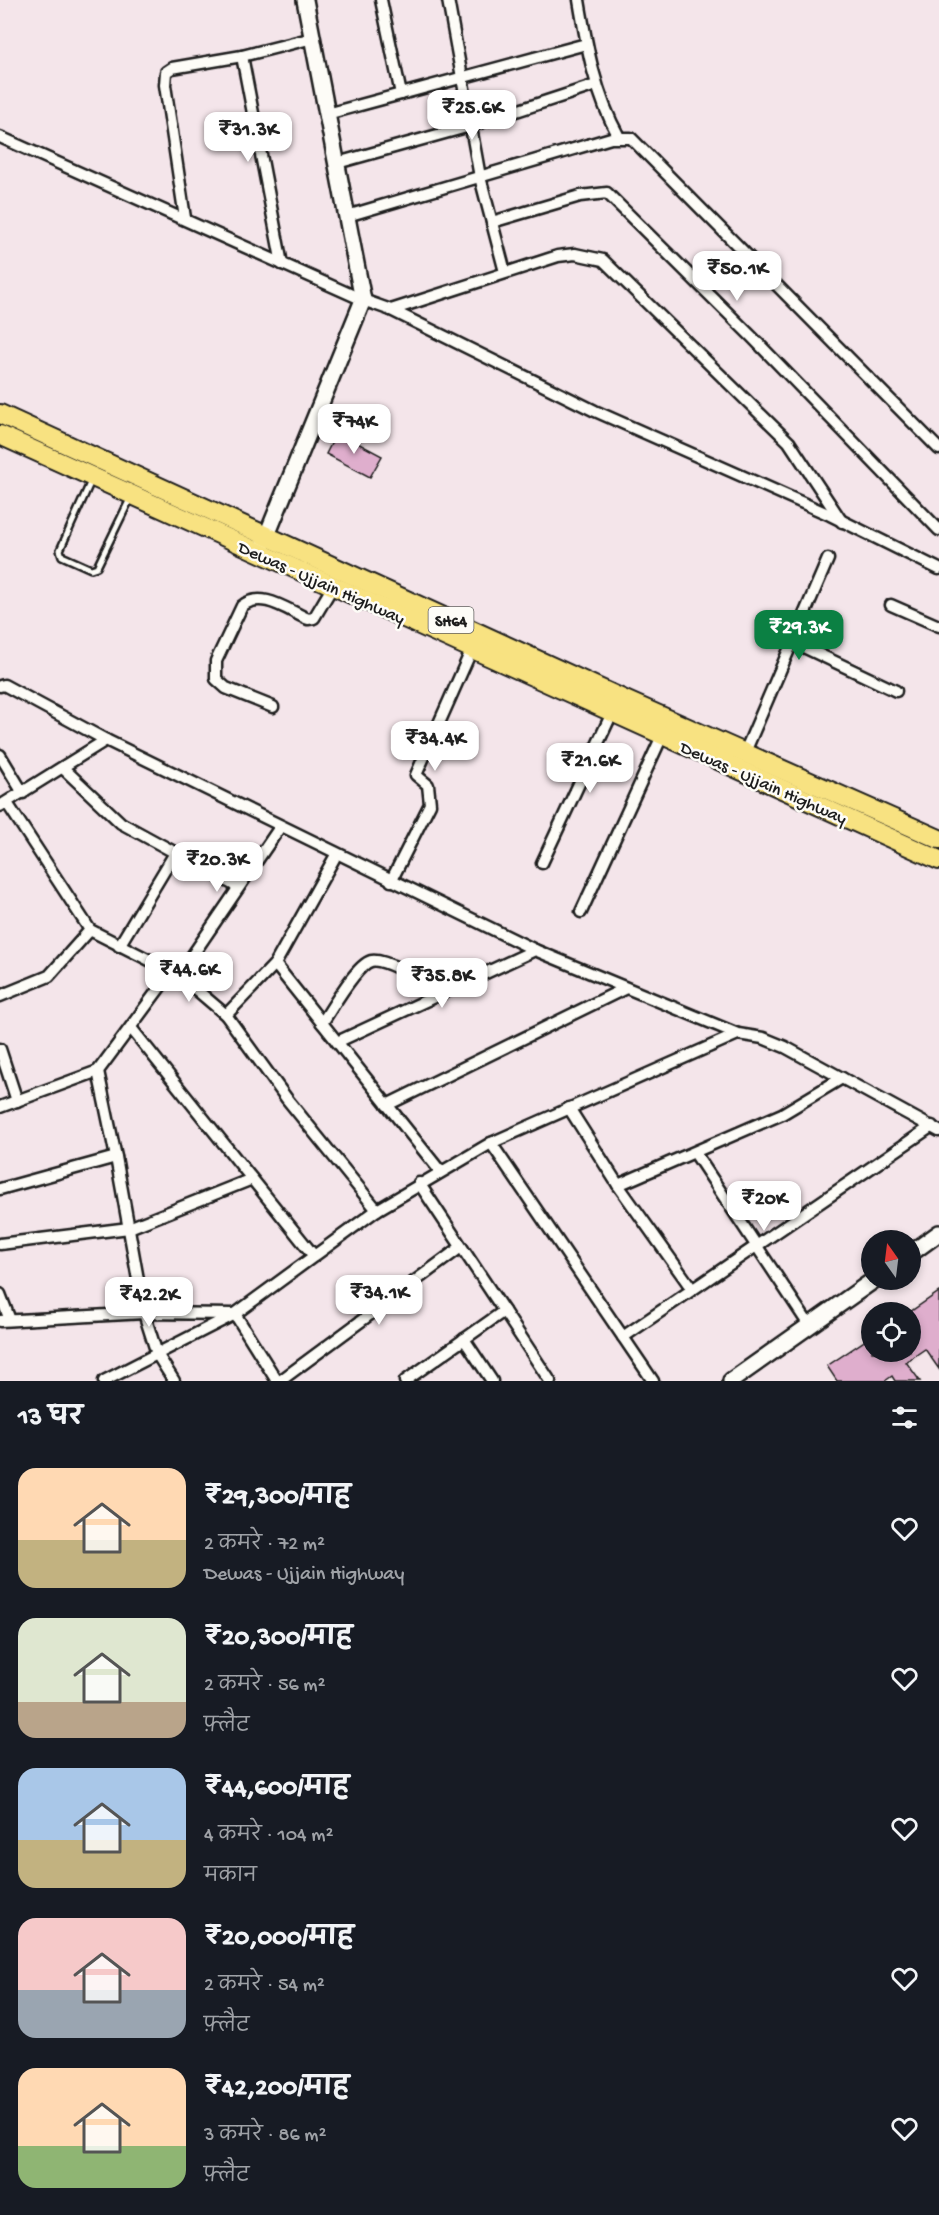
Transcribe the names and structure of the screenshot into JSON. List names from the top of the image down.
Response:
{
  "streets": {
    "main road": ["Dewas - Ujjain Highway", "SH64"]
  },
  "north": "top",
  "page": {
    "price": [
      "₹25.6K",
      "₹31.3K",
      "₹50.1K",
      "₹74K",
      "₹29.3K",
      "₹34.4K",
      "₹21.6K",
      "₹20.3K",
      "₹44.6K",
      "₹35.8K",
      "₹20K",
      "₹34.1K",
      "₹42.2K"
    ],
    "heading": "13 घर",
    "list": [
      {
        "name": "₹29,300/माह",
        "note": "2 कमरे · 72 m² · Dewas - Ujjain Highway"
      },
      {
        "name": "₹20,300/माह",
        "note": "2 कमरे · 56 m² · फ़्लैट"
      },
      {
        "name": "₹44,600/माह",
        "note": "4 कमरे · 104 m² · मकान"
      },
      {
        "name": "₹20,000/माह",
        "note": "2 कमरे · 54 m² · फ़्लैट"
      },
      {
        "name": "₹42,200/माह",
        "note": "3 कमरे · 86 m² · फ़्लैट"
      }
    ]
  }
}
